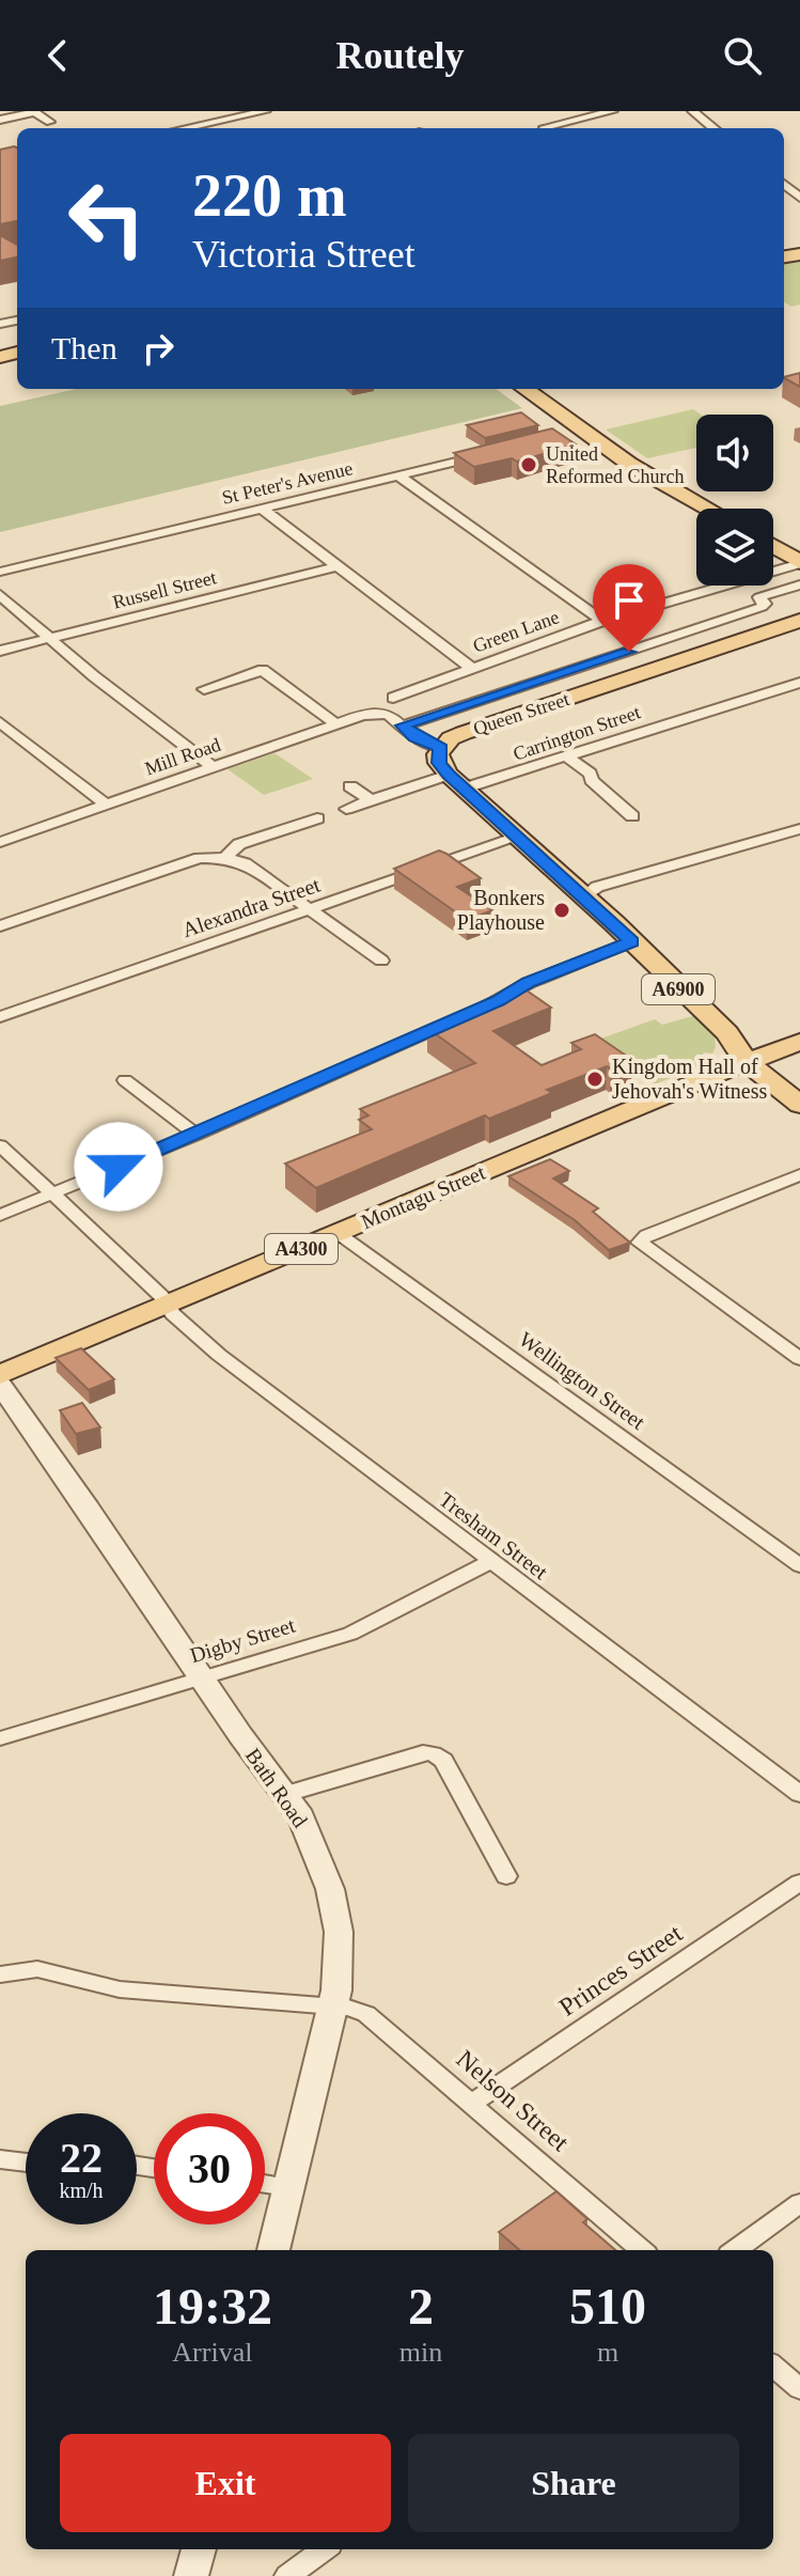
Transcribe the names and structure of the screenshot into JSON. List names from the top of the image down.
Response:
{
  "streets": {
    "main road": [
      "Queen Street",
      "A6900",
      "Montagu Street",
      "A4300"
    ],
    "street": [
      "St Peter's Avenue",
      "Russell Street",
      "Green Lane",
      "Carrington Street",
      "Mill Road",
      "Alexandra Street",
      "Wellington Street",
      "Tresham Street",
      "Digby Street",
      "Bath Road",
      "Princes Street",
      "Nelson Street"
    ]
  },
  "crossings": [
    ["Carrington Street", "A6900"],
    ["Alexandra Street", "A6900"],
    ["A6900", "Montagu Street"],
    ["Montagu Street", "Wellington Street"],
    ["Montagu Street", "Tresham Street"],
    ["Tresham Street", "Digby Street"],
    ["Digby Street", "Bath Road"],
    ["Bath Road", "Nelson Street"],
    ["Princes Street", "Nelson Street"]
  ],
  "places": ["United Reformed Church", "Bonkers Playhouse", "Kingdom Hall of Jehovah's Witness"],
  "page": {
    "header": "Routely",
    "turn": ["220 m", "Victoria Street"],
    "then": "Then",
    "speed": "22 km/h",
    "limit": "30",
    "eta": [
      "19:32",
      "Arrival",
      "2",
      "min",
      "510",
      "m"
    ],
    "buttons": ["Exit", "Share"]
  }
}
